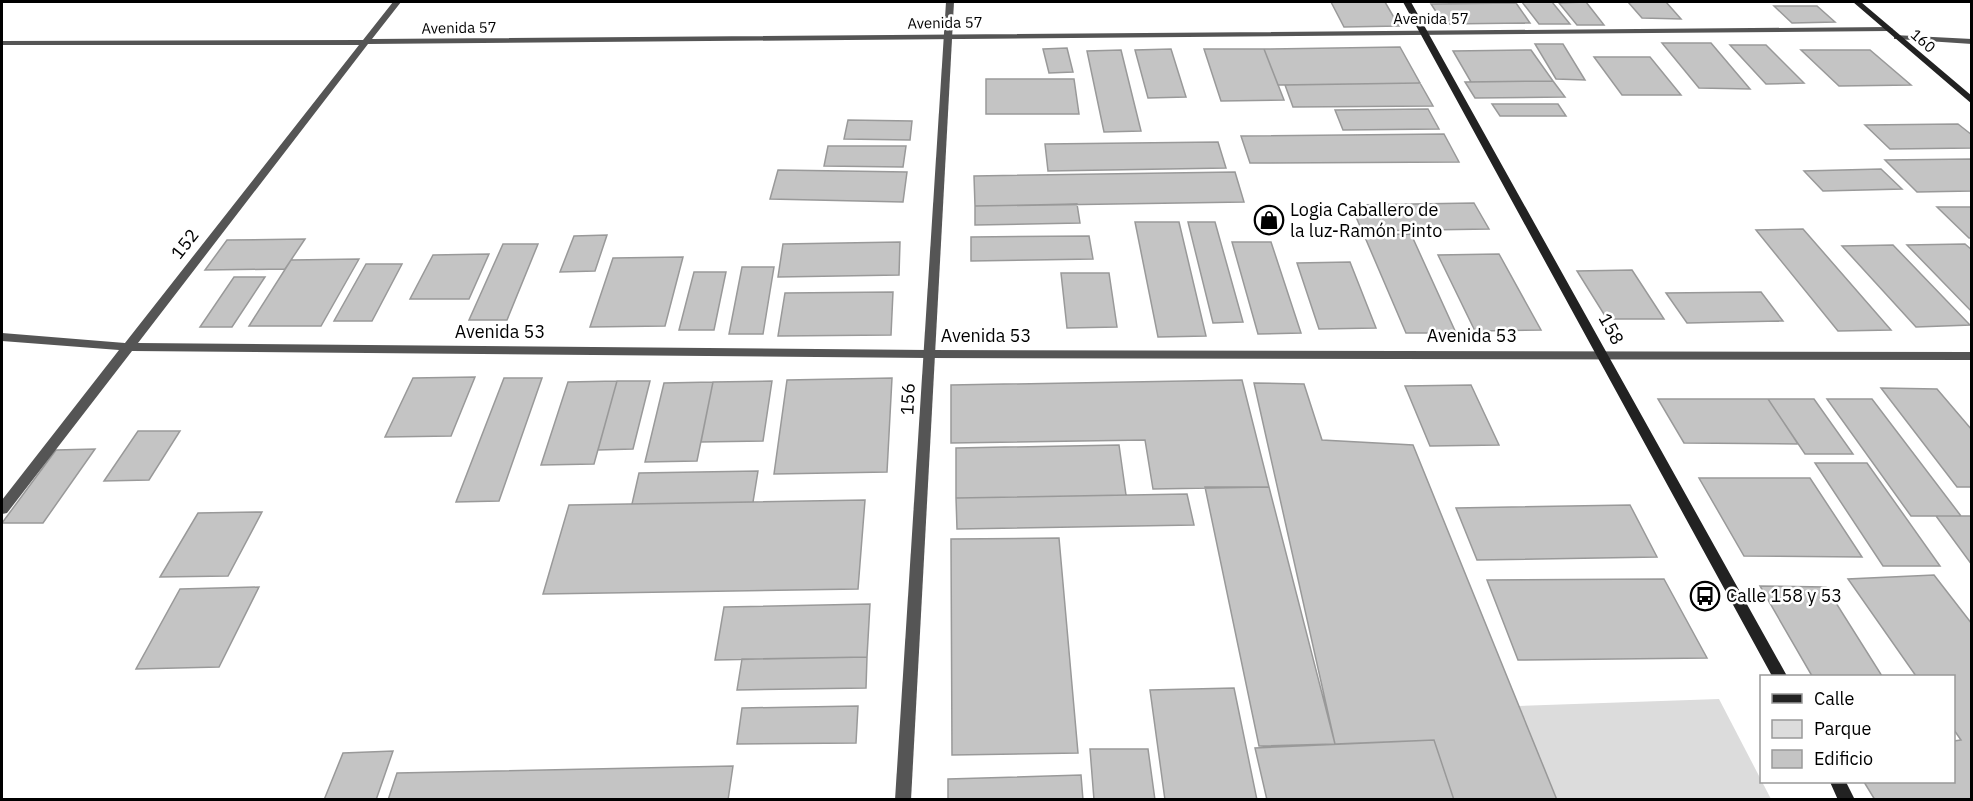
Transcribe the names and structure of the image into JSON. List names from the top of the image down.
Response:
{
  "streets": {
    "main road": ["160", "158"],
    "street": [
      "Avenida 57",
      "152",
      "Avenida 53",
      "156"
    ]
  },
  "crossings": [
    ["Avenida 57", "160"],
    ["Avenida 57", "152"],
    ["Avenida 57", "158"],
    ["Avenida 57", "156"],
    ["152", "Avenida 53"],
    ["158", "Avenida 53"],
    ["Avenida 53", "156"]
  ],
  "places": {
    "shop": ["Logia Caballero de la luz-Ramón Pinto"],
    "bus stop": ["Calle 158 y 53"]
  },
  "legend": ["Calle", "Parque", "Edificio"]
}
